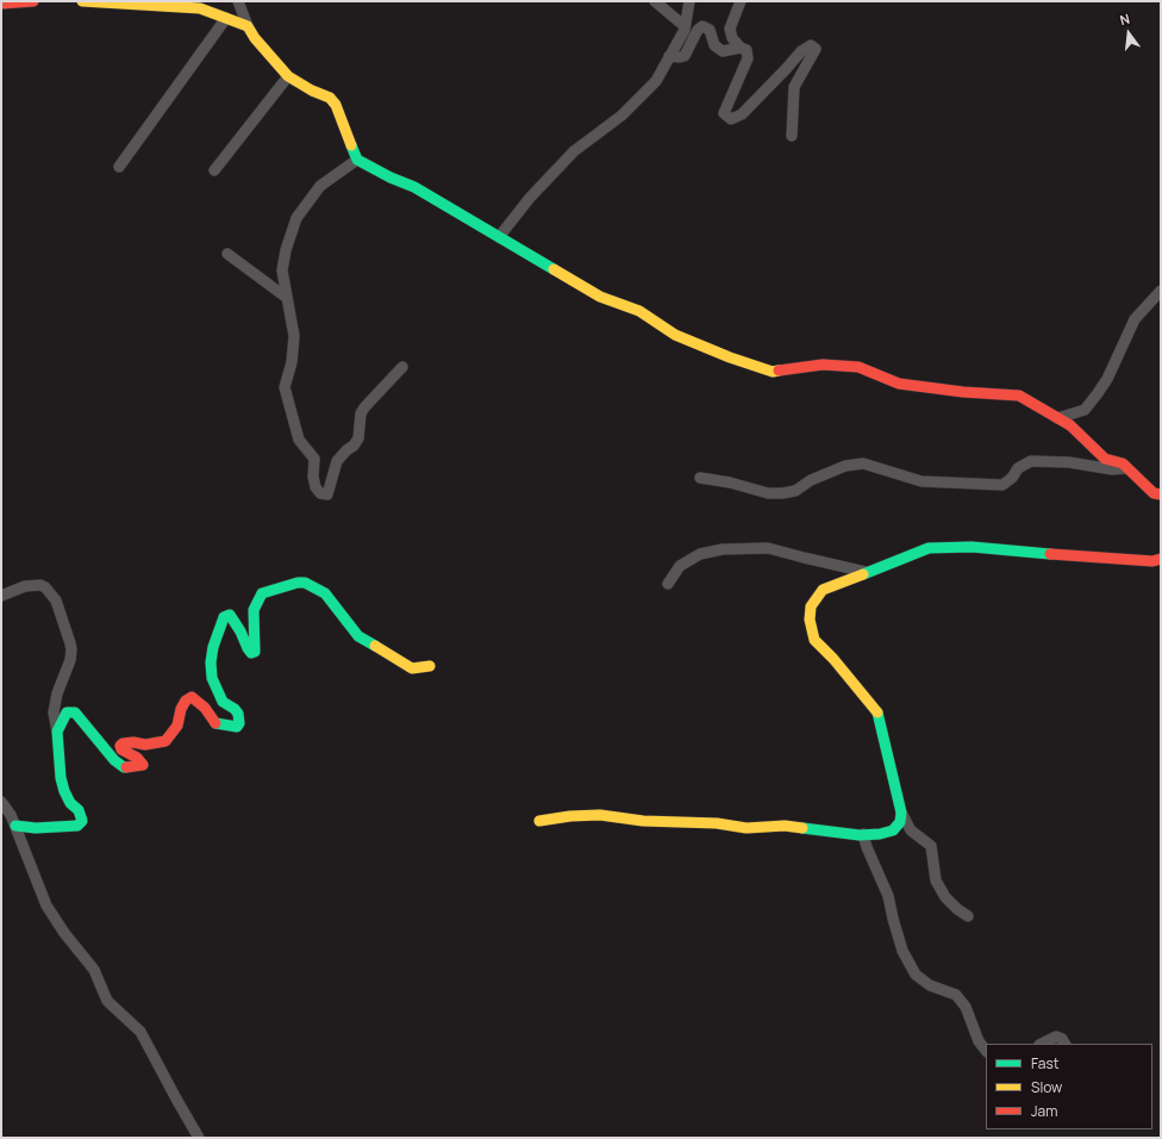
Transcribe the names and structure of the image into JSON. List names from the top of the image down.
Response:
{
  "legend": ["Fast", "Slow", "Jam"],
  "north": "top"
}
